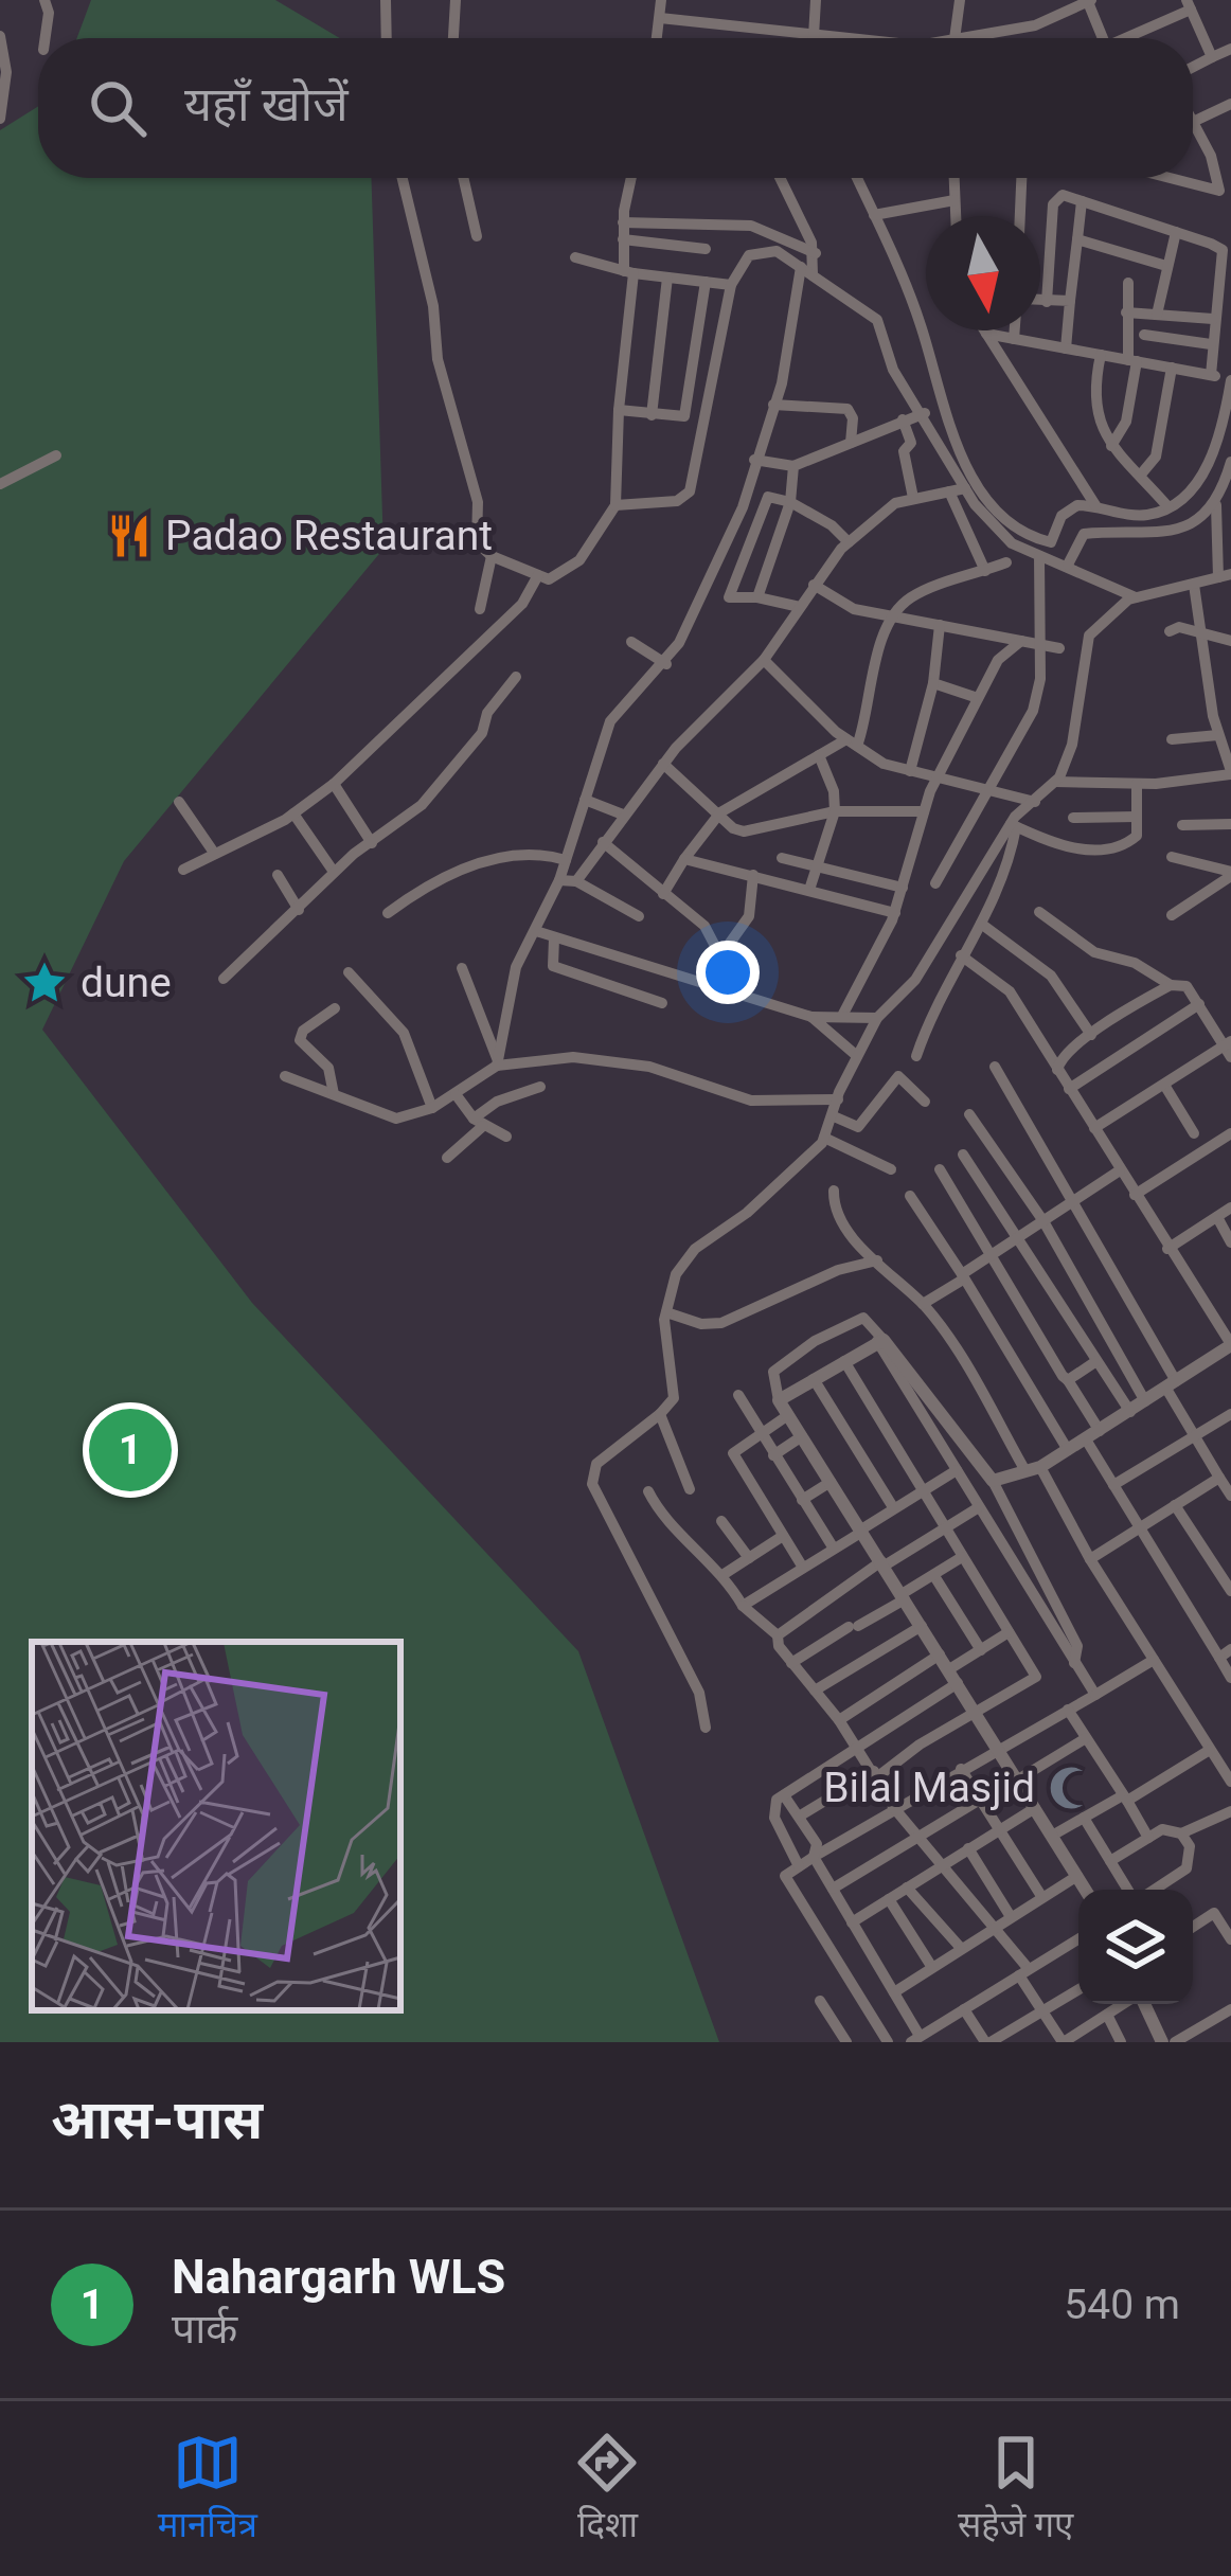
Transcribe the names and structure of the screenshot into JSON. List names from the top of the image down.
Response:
{
  "places": {
    "restaurant": ["Padao Restaurant"],
    "place": ["dune"],
    "mosque": ["Bilal Masjid"]
  },
  "north": "bottom",
  "page": {
    "search": "यहाँ खोजें",
    "pins": "1",
    "heading": "आस-पास",
    "list": [
      {
        "mark": "1",
        "name": "Nahargarh WLS",
        "note": "पार्क",
        "value": "540 m"
      }
    ],
    "nav": ["मानचित्र", "दिशा", "सहेजे गए"]
  }
}
